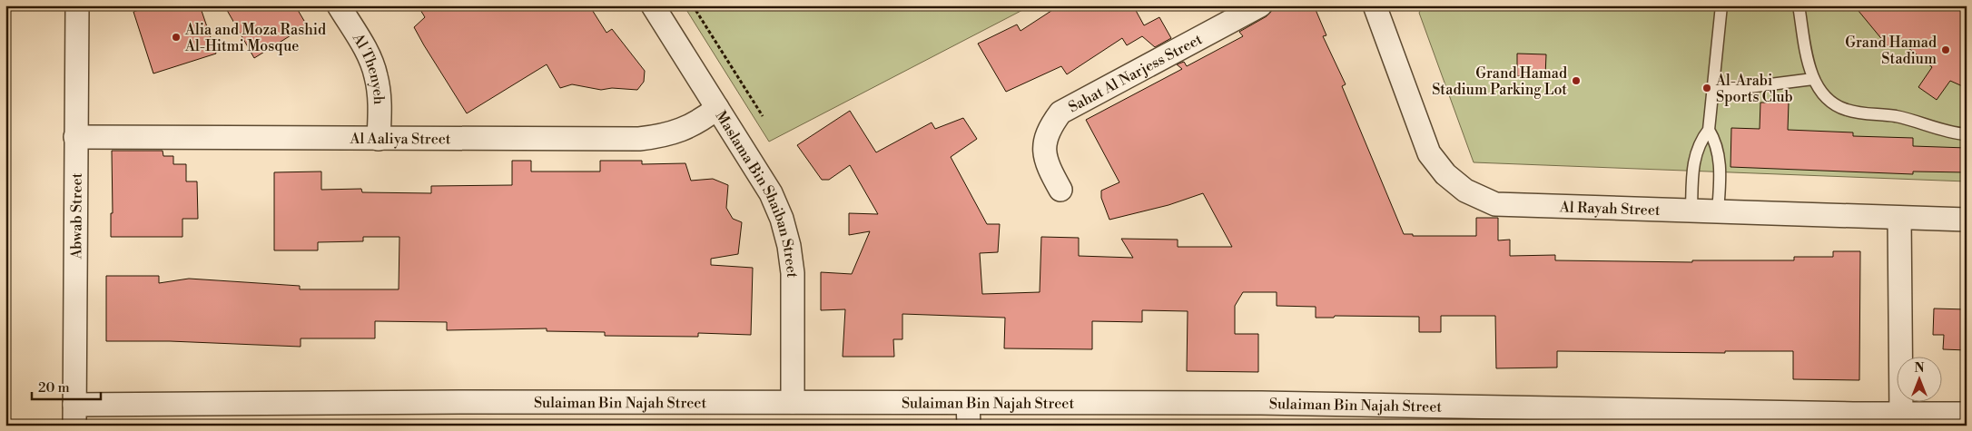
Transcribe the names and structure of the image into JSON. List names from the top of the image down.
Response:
{
  "streets": {
    "street": [
      "Al Thenyeh",
      "Sahat Al Narjess Street",
      "Al Aaliya Street",
      "Maslama Bin Shaiban Street",
      "Al Rayah Street",
      "Abwab Street",
      "Sulaiman Bin Najah Street"
    ]
  },
  "crossings": [
    ["Al Thenyeh", "Al Aaliya Street"],
    ["Al Aaliya Street", "Maslama Bin Shaiban Street"],
    ["Al Aaliya Street", "Abwab Street"],
    ["Maslama Bin Shaiban Street", "Sulaiman Bin Najah Street"],
    ["Abwab Street", "Sulaiman Bin Najah Street"]
  ],
  "places": [
    "Alia and Moza Rashid Al-Hitmi Mosque",
    "Grand Hamad Stadium",
    "Grand Hamad Stadium Parking Lot",
    "Al-Arabi Sports Club"
  ],
  "scale_bar": "20 m",
  "north": "top"
}
